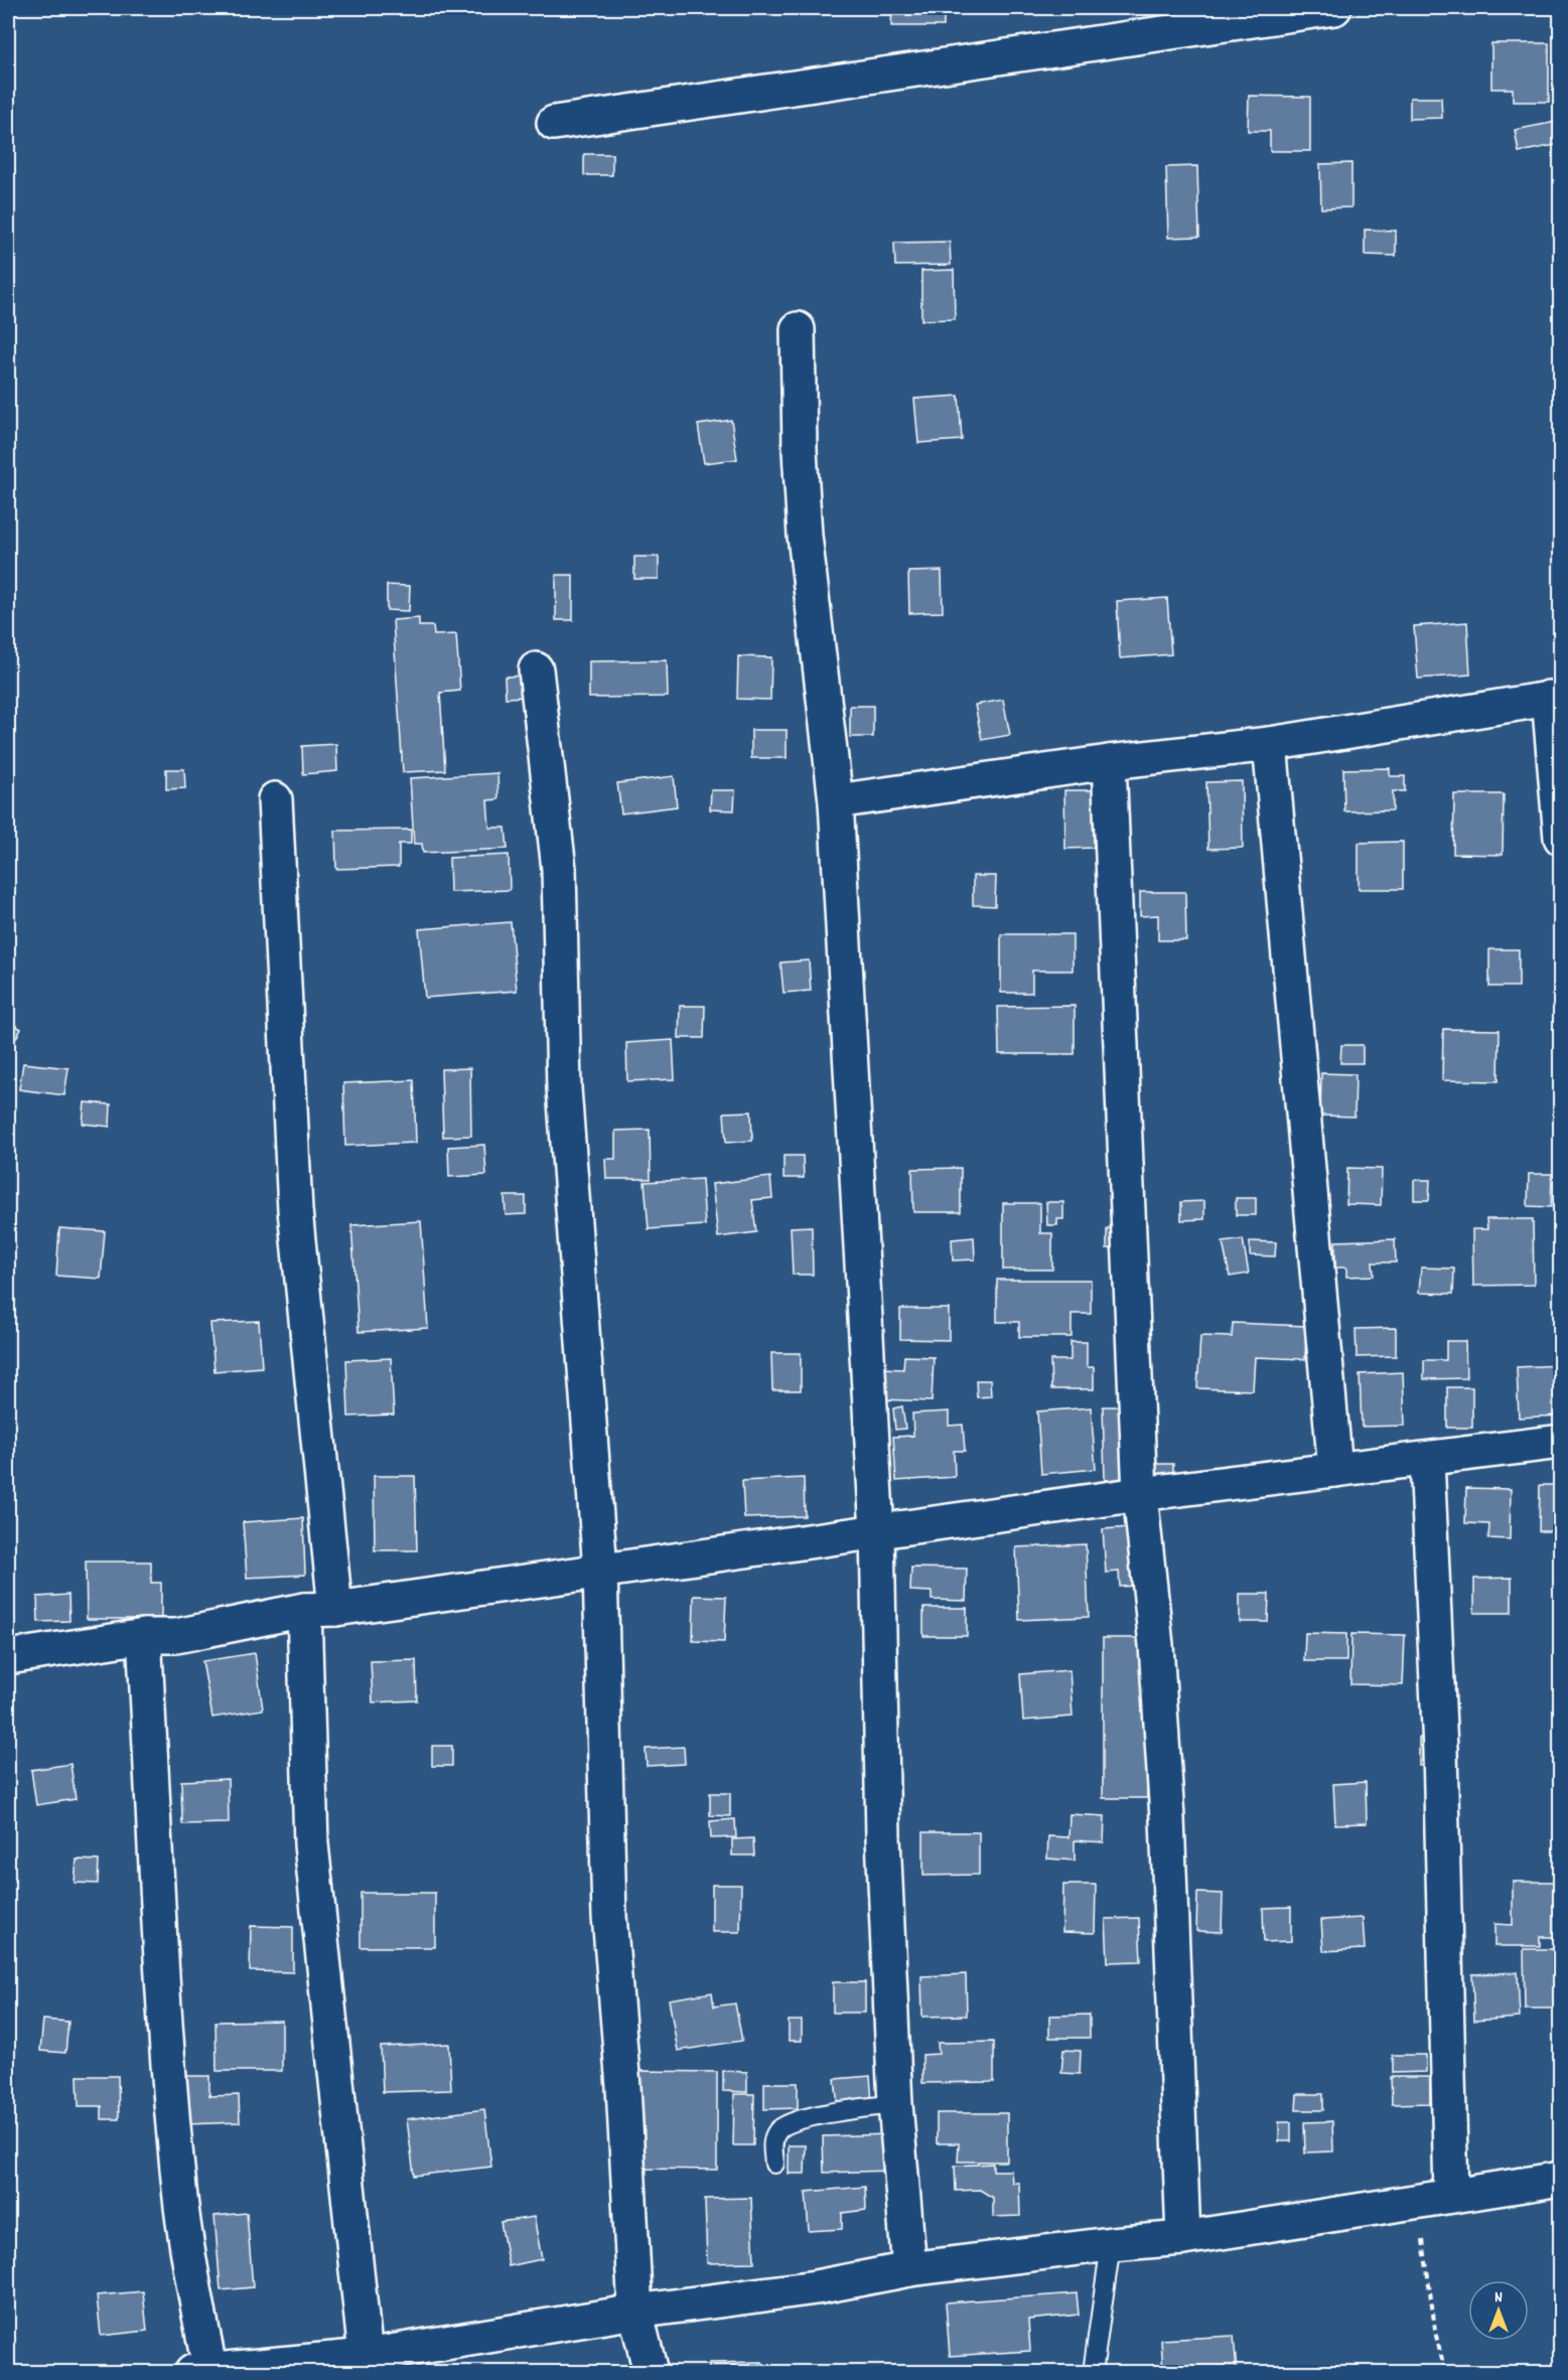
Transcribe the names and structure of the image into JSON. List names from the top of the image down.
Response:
{
  "north": "top"
}
